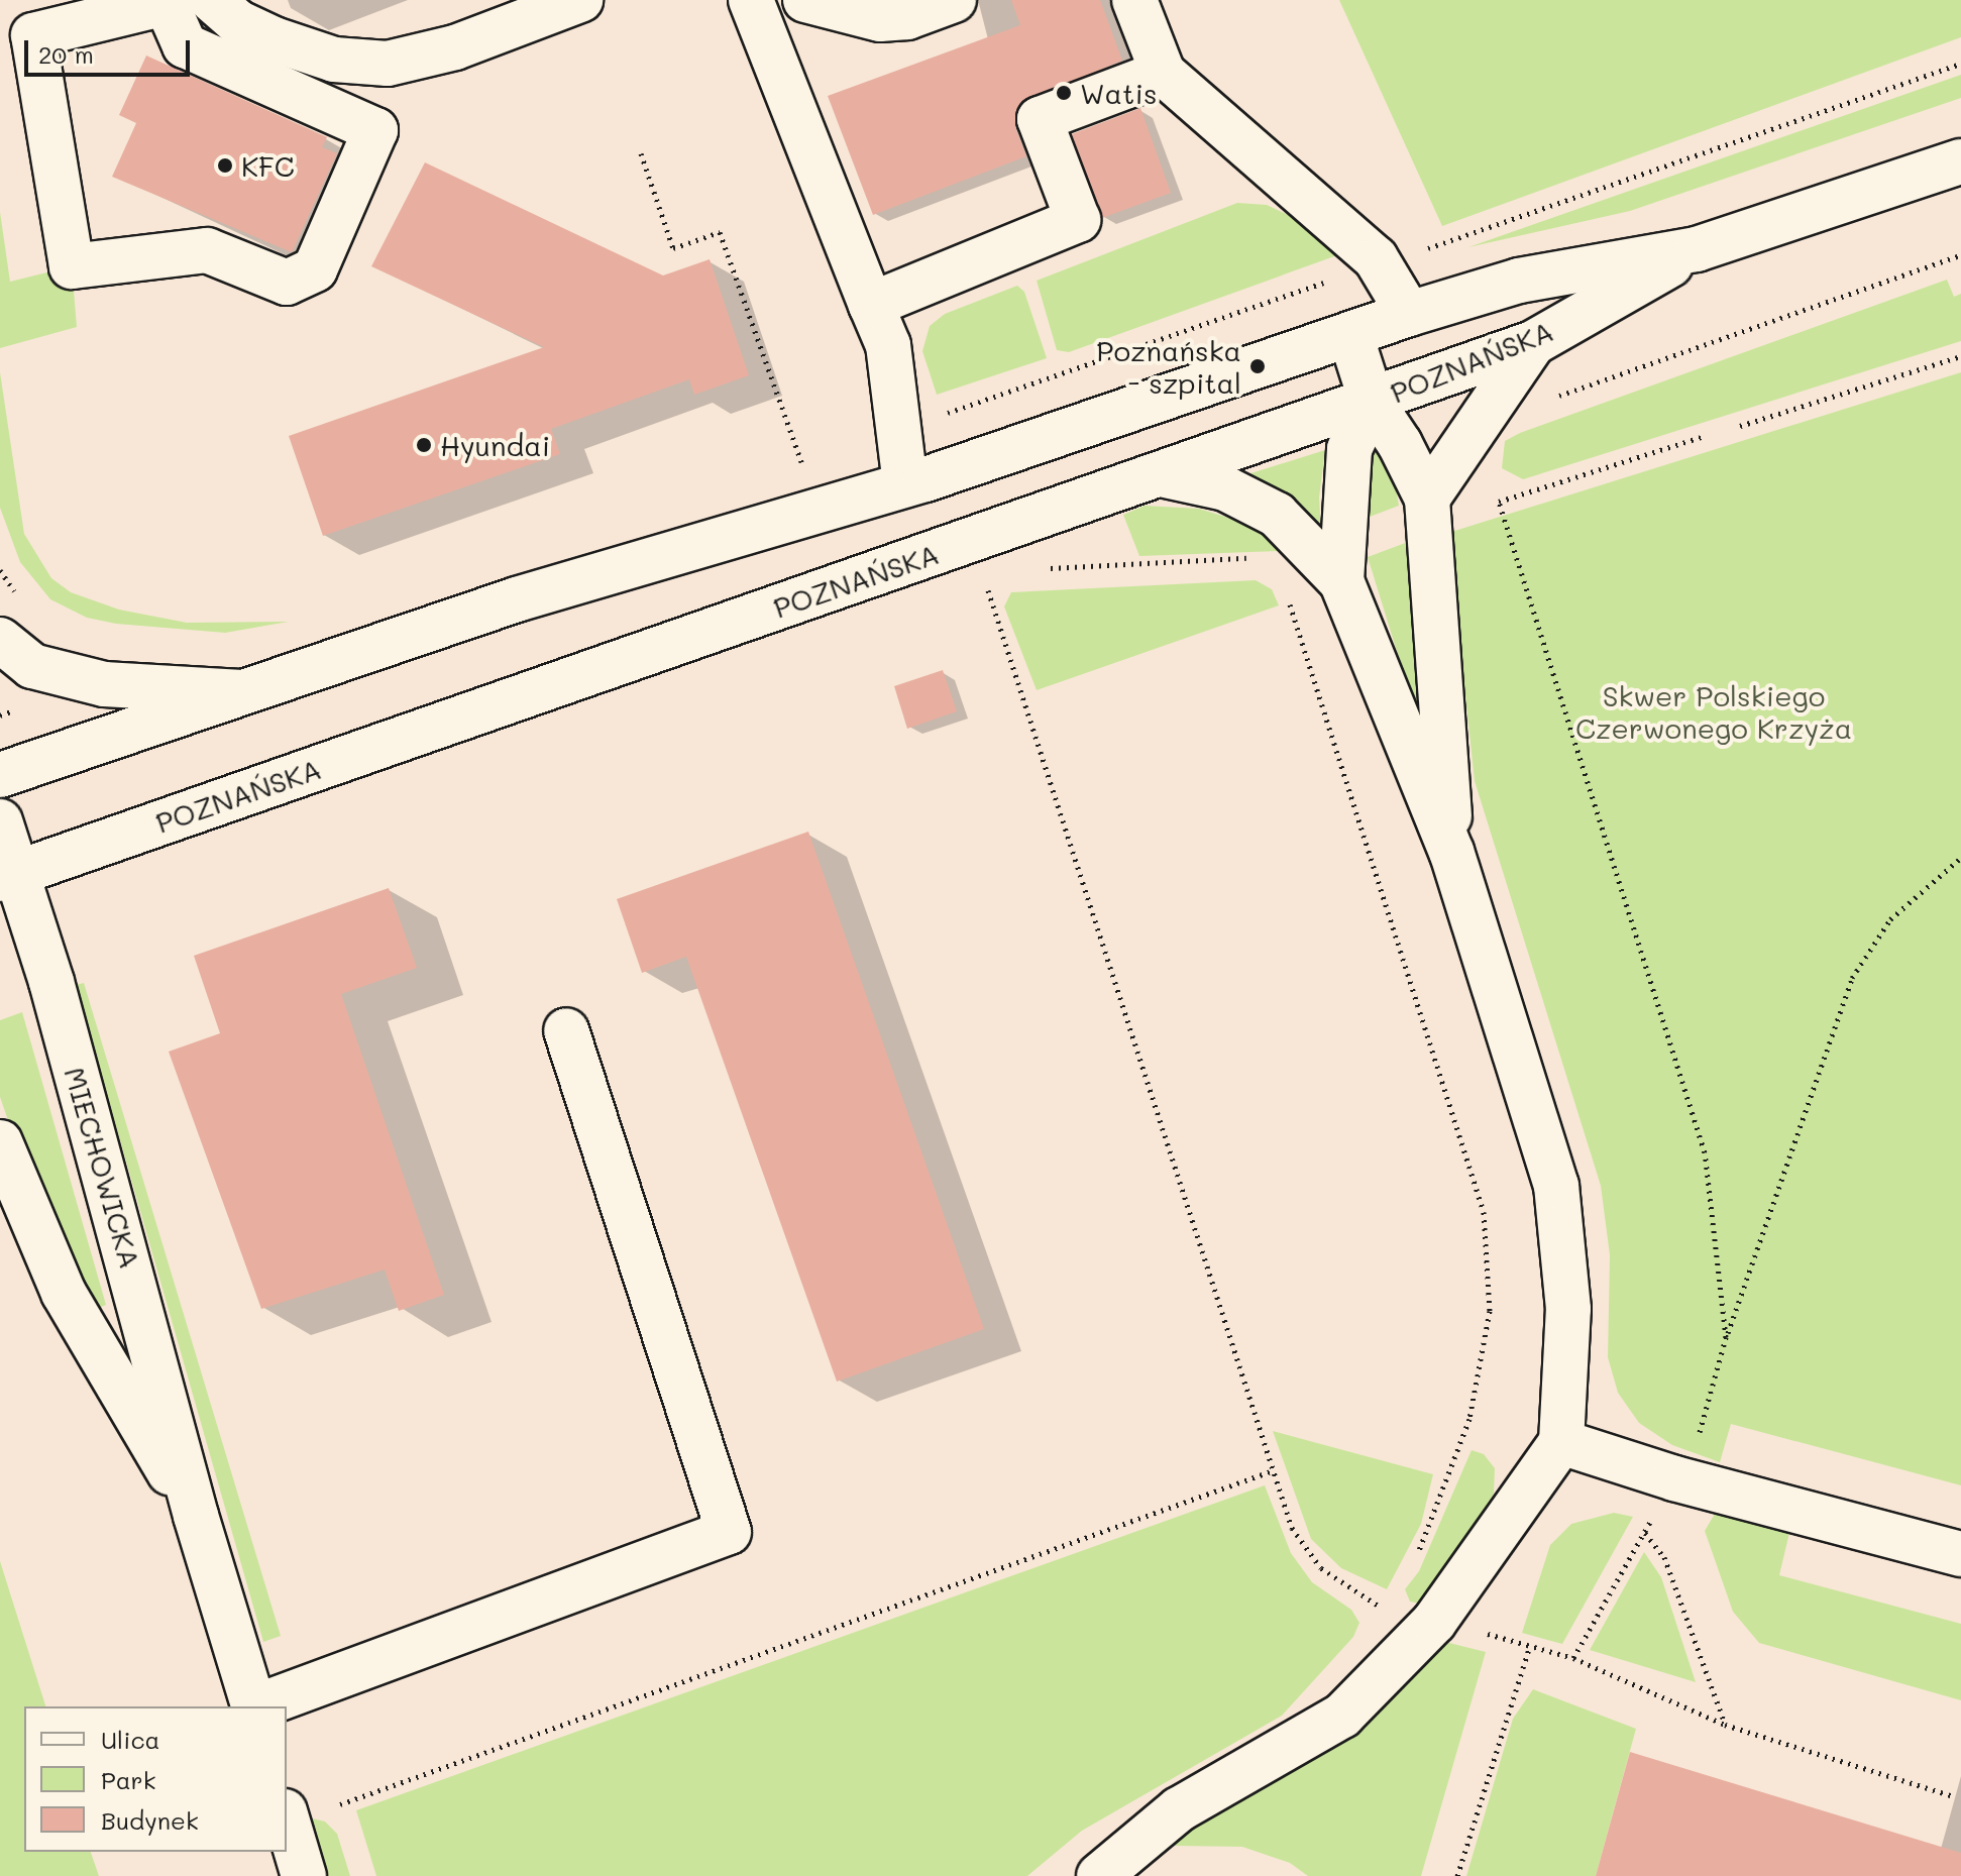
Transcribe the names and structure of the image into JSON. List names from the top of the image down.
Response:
{
  "streets": {
    "main road": ["POZNAŃSKA", "MIECHOWICKA"]
  },
  "crossings": [
    ["POZNAŃSKA", "MIECHOWICKA"]
  ],
  "parks": ["Skwer Polskiego Czerwonego Krzyża"],
  "places": [
    "Watis",
    "KFC",
    "Poznańska - szpital",
    "Hyundai"
  ],
  "legend": ["Ulica", "Park", "Budynek"],
  "scale_bar": "20 m"
}
